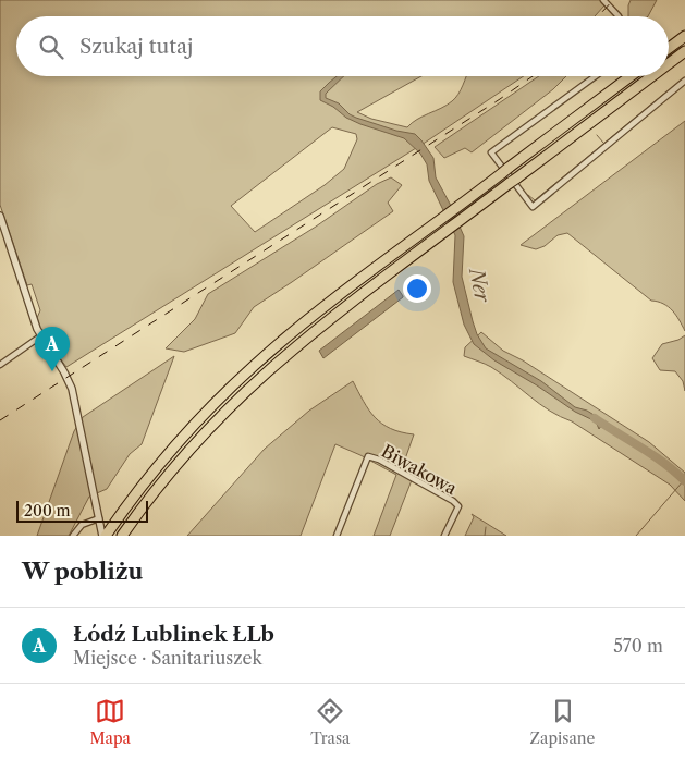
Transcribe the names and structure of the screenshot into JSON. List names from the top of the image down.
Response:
{
  "streets": {
    "street": ["Biwakowa"]
  },
  "water": ["Ner"],
  "scale_bar": "200 m",
  "page": {
    "search": "Szukaj tutaj",
    "pins": "A",
    "scale": "200 m",
    "heading": "W pobliżu",
    "list": [
      {
        "mark": "A",
        "name": "Łódź Lublinek ŁLb",
        "note": "Miejsce · Sanitariuszek",
        "value": "570 m"
      }
    ],
    "nav": ["Mapa", "Trasa", "Zapisane"]
  }
}
